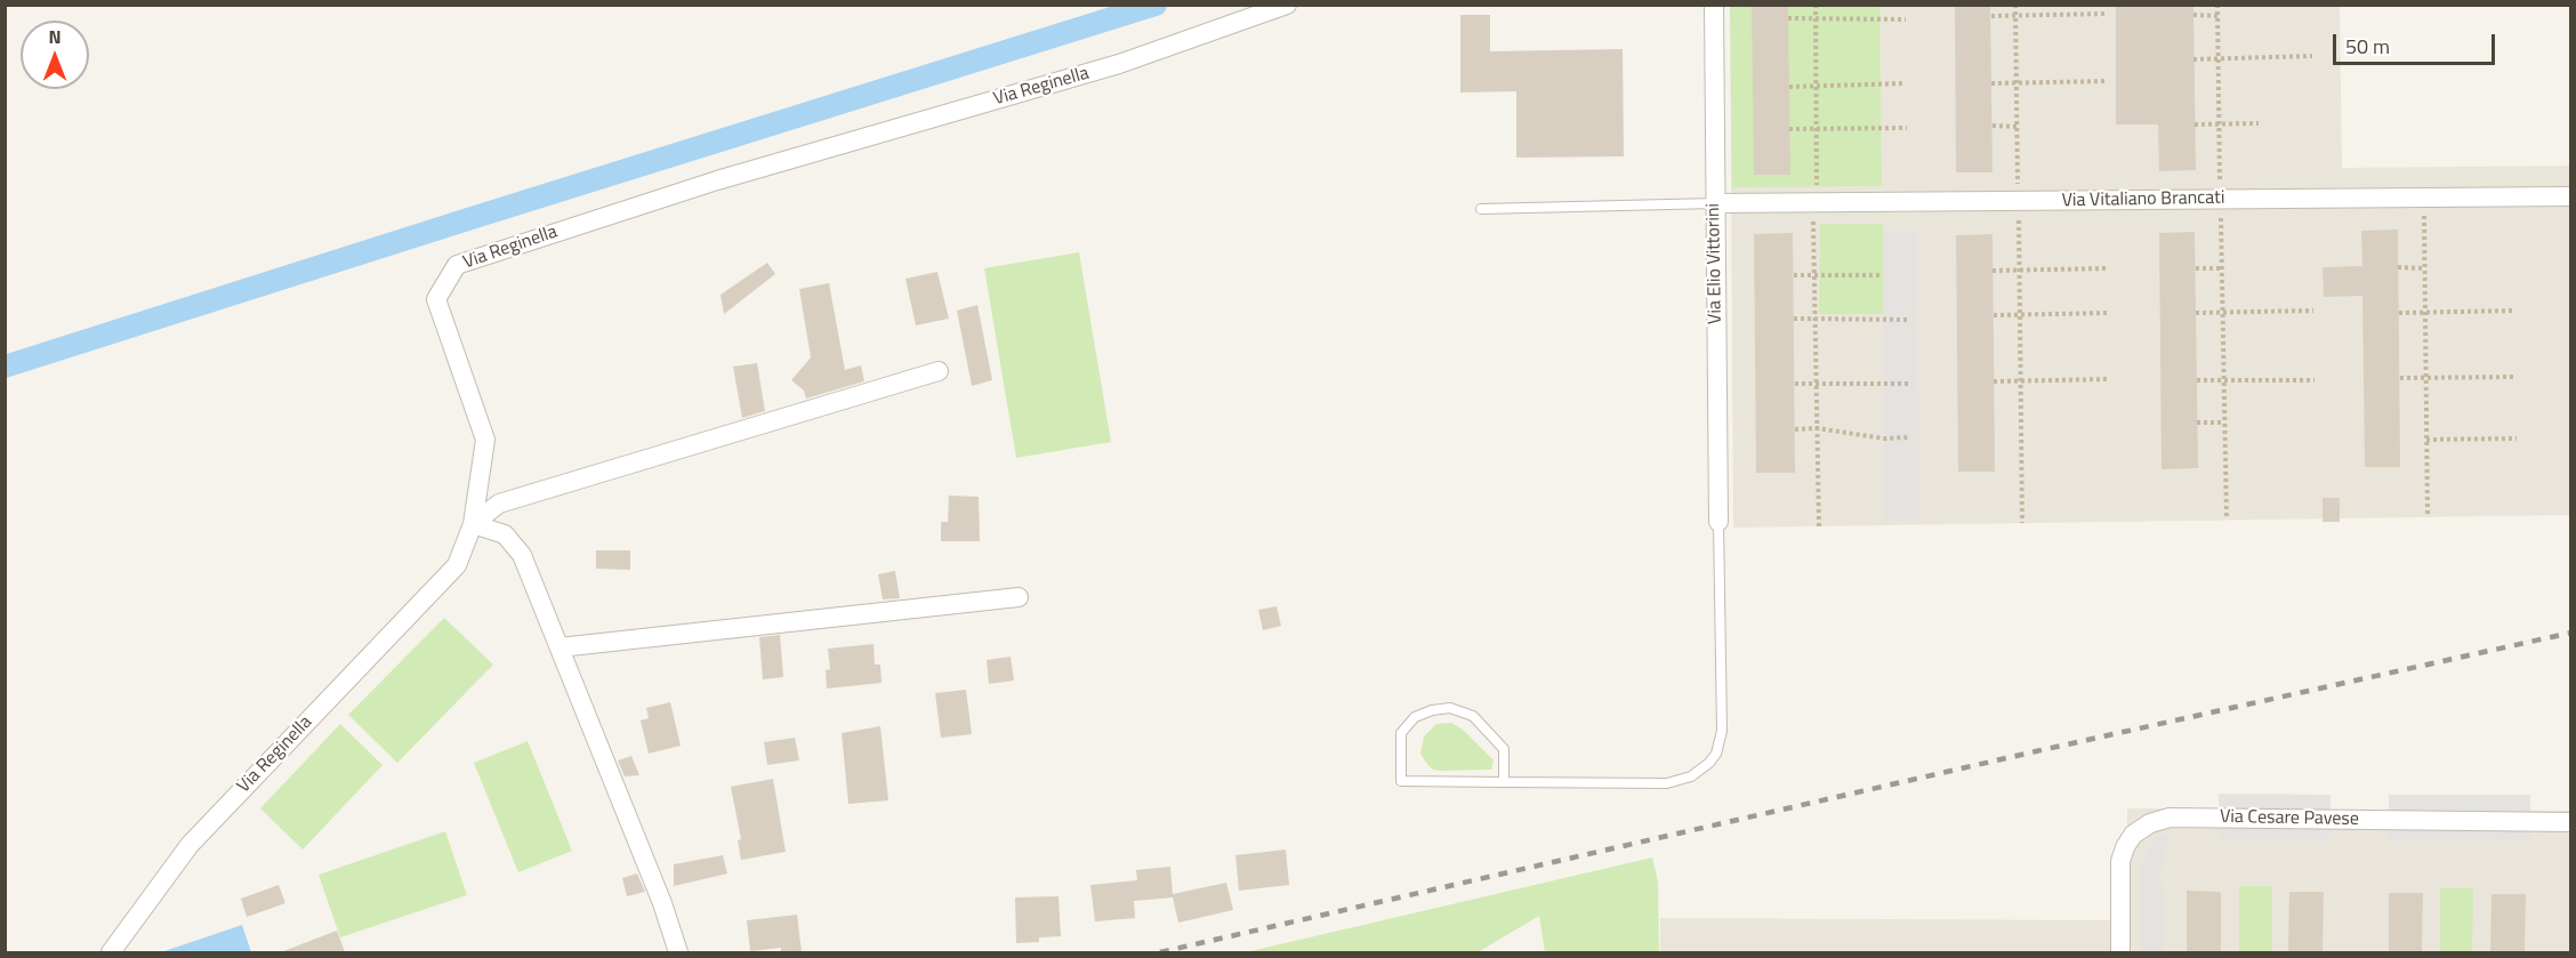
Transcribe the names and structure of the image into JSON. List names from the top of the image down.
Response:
{
  "streets": {
    "street": [
      "Via Reginella",
      "Via Vitaliano Brancati",
      "Via Elio Vittorini",
      "Via Cesare Pavese"
    ]
  },
  "crossings": [
    ["Via Vitaliano Brancati", "Via Elio Vittorini"]
  ],
  "scale_bar": "50 m",
  "north": "top"
}
